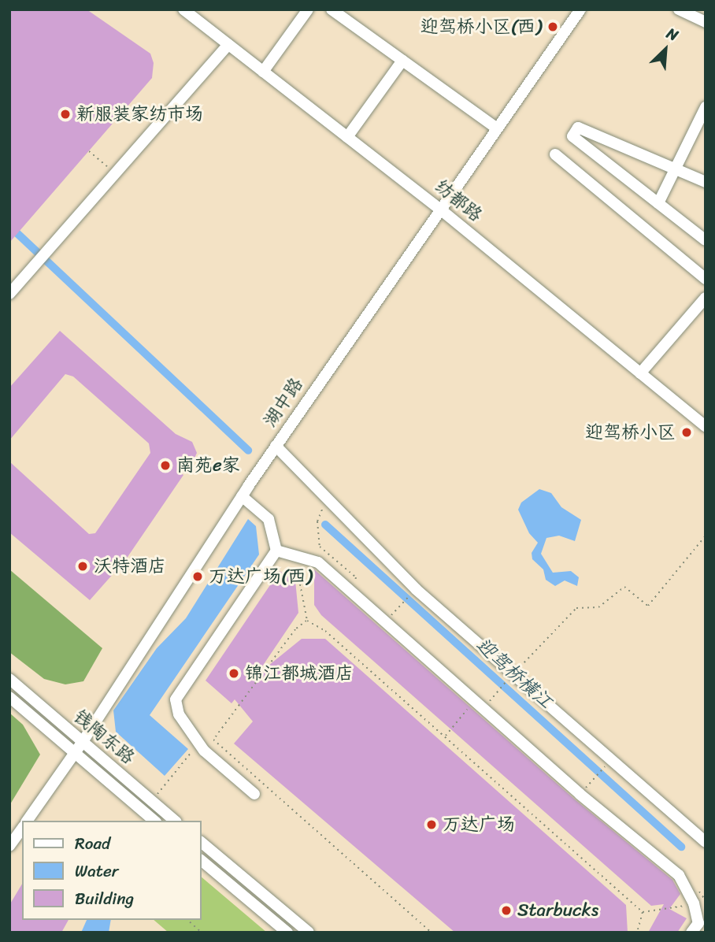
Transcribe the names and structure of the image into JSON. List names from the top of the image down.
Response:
{
  "streets": {
    "street": ["纺都路", "湖中路", "钱陶东路"]
  },
  "crossings": [
    ["纺都路", "湖中路"],
    ["湖中路", "钱陶东路"]
  ],
  "water": ["迎驾桥横江"],
  "places": [
    "迎驾桥小区(西)",
    "新服装家纺市场",
    "迎驾桥小区",
    "南苑e家",
    "沃特酒店",
    "万达广场(西)",
    "锦江都城酒店",
    "万达广场",
    "Starbucks"
  ],
  "legend": ["Road", "Water", "Building"],
  "north": "top right"
}
